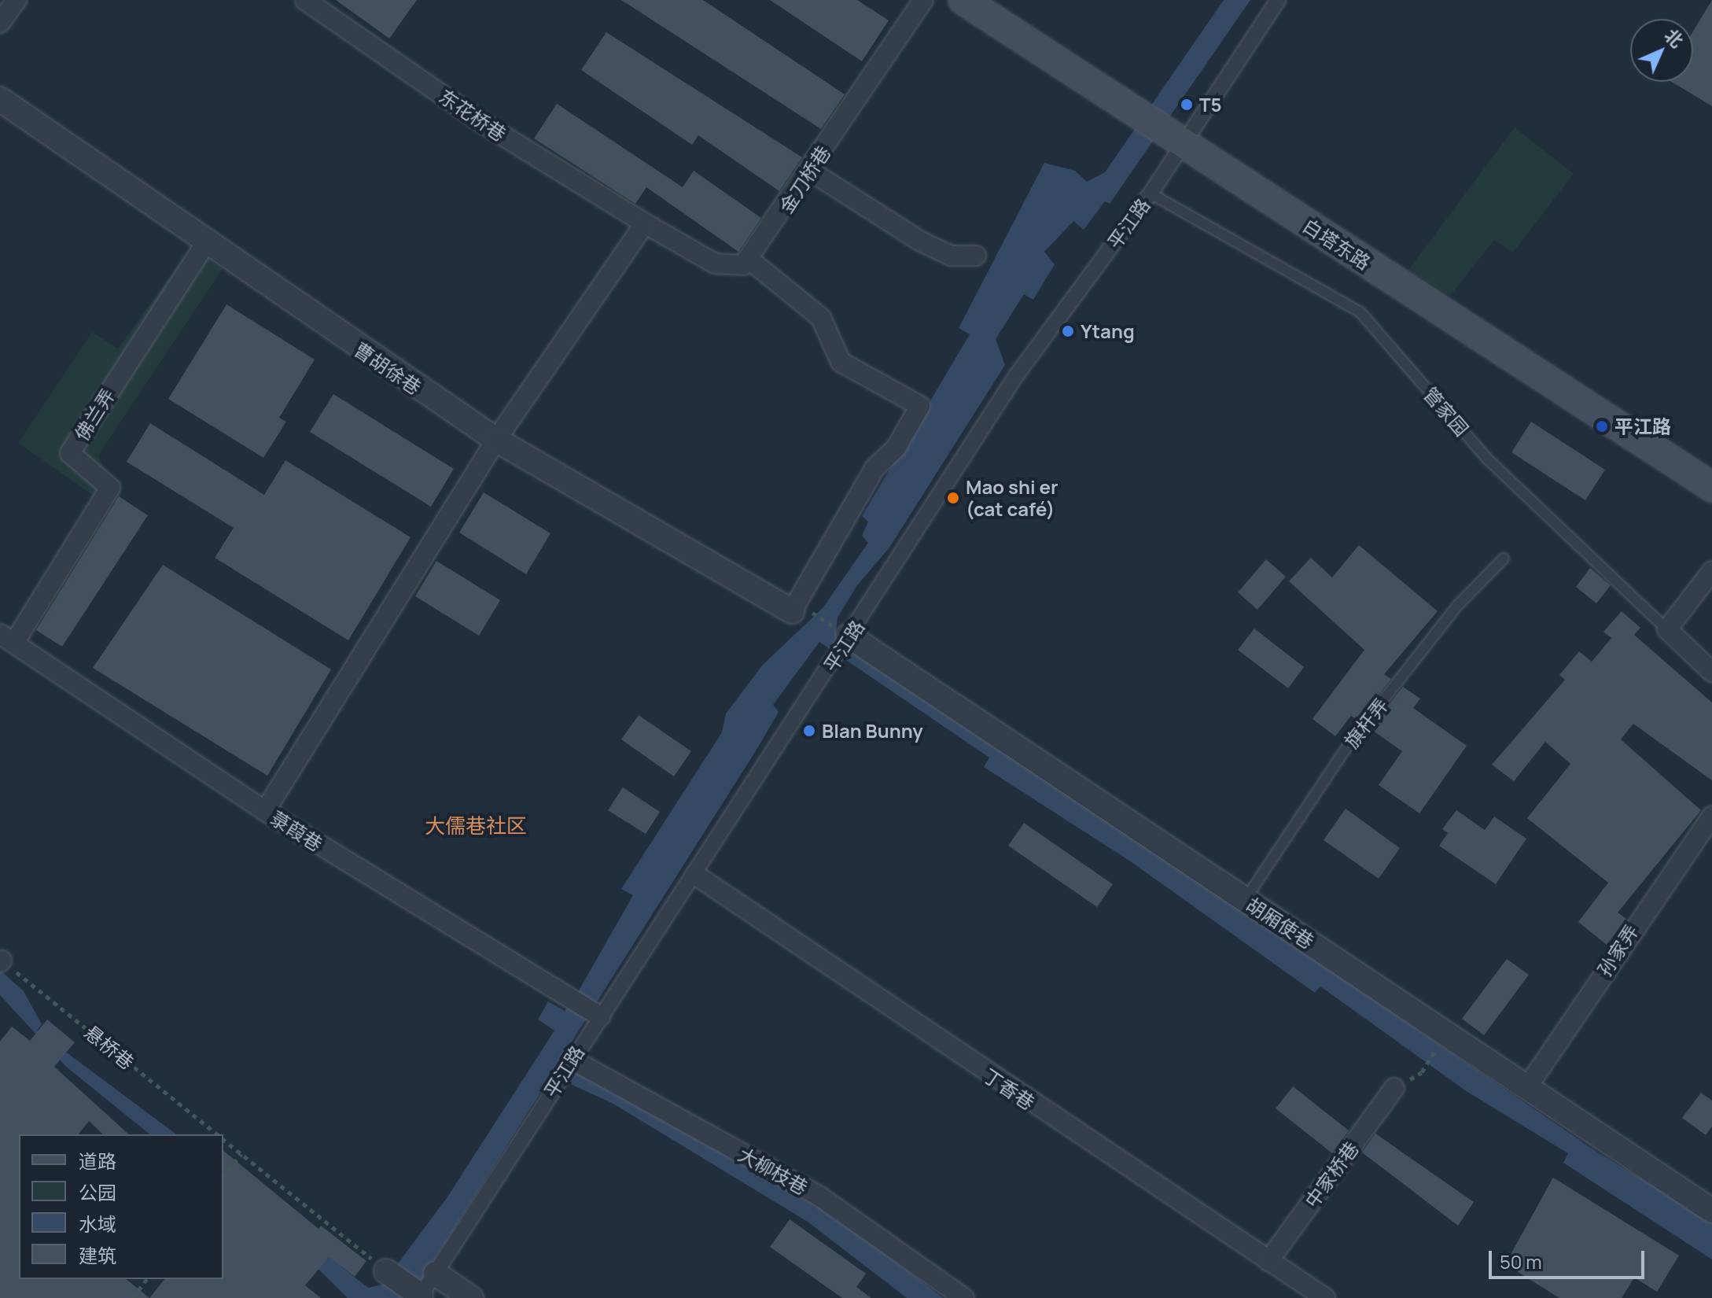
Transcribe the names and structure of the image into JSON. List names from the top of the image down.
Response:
{
  "streets": {
    "main road": ["白塔东路"],
    "street": [
      "东花桥巷",
      "金刀桥巷",
      "平江路",
      "曹胡徐巷",
      "管家园",
      "佛兰弄",
      "菉葭巷",
      "胡厢使巷",
      "孙家弄",
      "丁香巷",
      "大柳枝巷",
      "中家桥巷"
    ],
    "lane": ["旗杆弄"],
    "path": ["悬桥巷"]
  },
  "crossings": [
    ["平江路", "白塔东路"],
    ["平江路", "管家园"],
    ["平江路", "菉葭巷"],
    ["平江路", "胡厢使巷"],
    ["平江路", "丁香巷"],
    ["平江路", "大柳枝巷"],
    ["曹胡徐巷", "佛兰弄"],
    ["佛兰弄", "菉葭巷"],
    ["旗杆弄", "胡厢使巷"],
    ["胡厢使巷", "孙家弄"],
    ["丁香巷", "中家桥巷"]
  ],
  "districts": ["大儒巷社区"],
  "places": [
    "T5",
    "Ytang",
    "平江路",
    "Mao shi er (cat café)",
    "Blan Bunny"
  ],
  "legend": [
    "道路",
    "公园",
    "水域",
    "建筑"
  ],
  "scale_bar": "50 m",
  "north": "top right"
}
